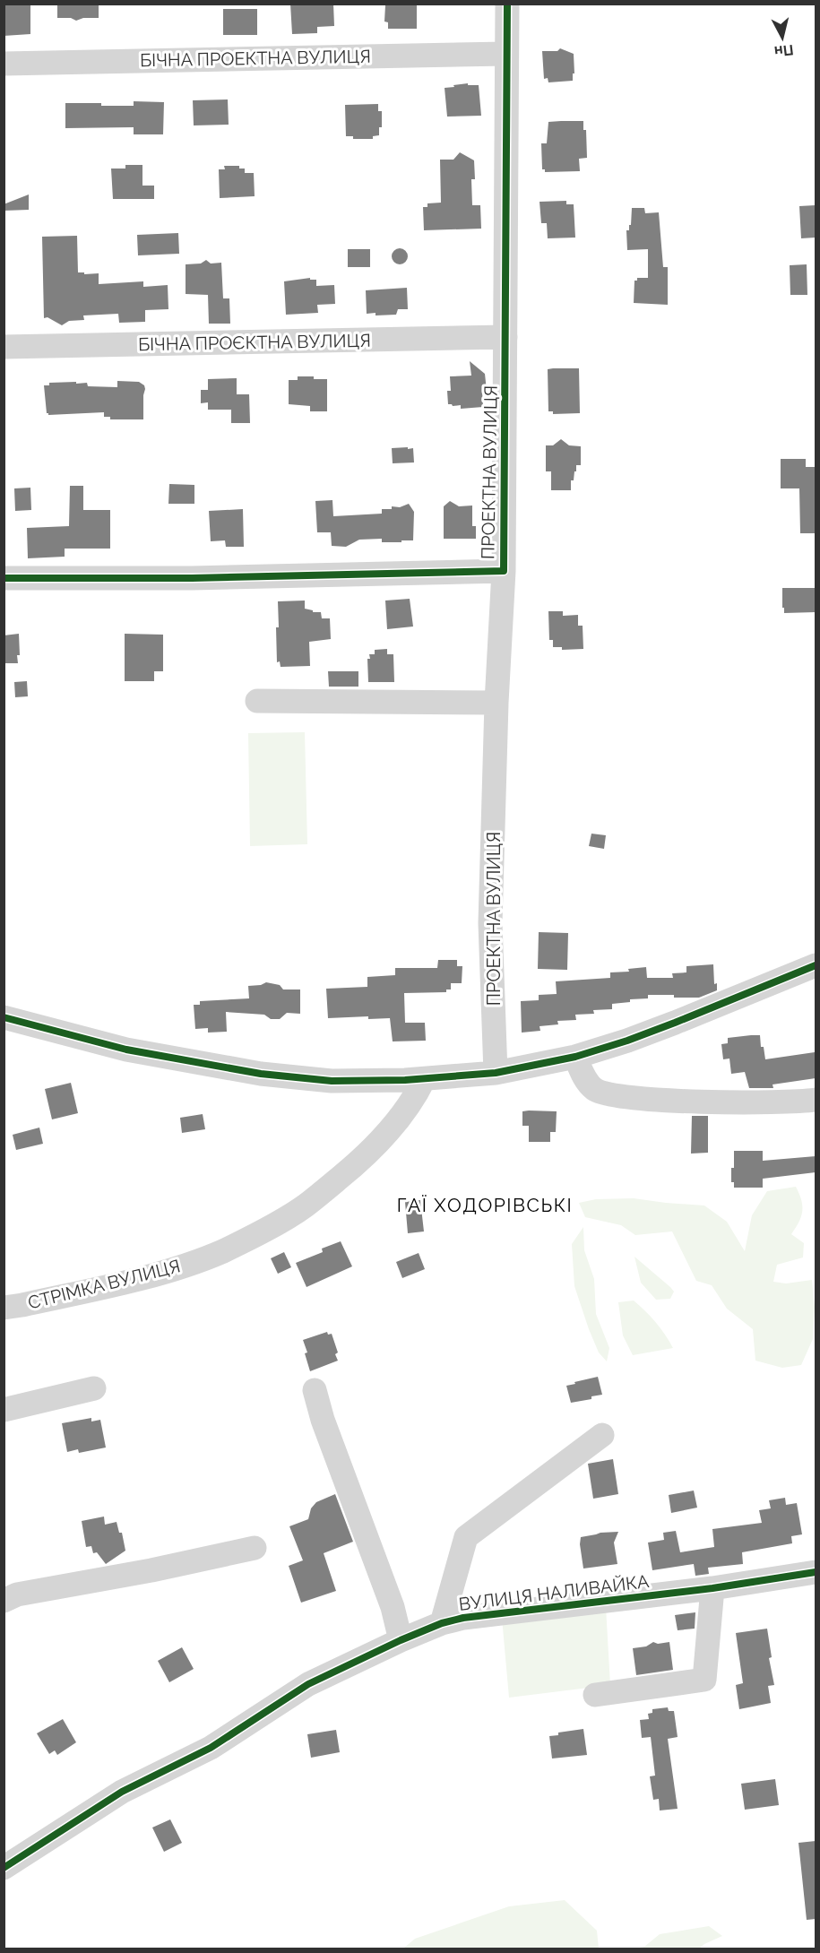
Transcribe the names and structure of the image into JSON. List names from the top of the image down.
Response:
{
  "streets": {
    "street": [
      "БІЧНА ПРОЕКТНА ВУЛИЦЯ",
      "БІЧНА ПРОЄКТНА ВУЛИЦЯ",
      "ПРОЕКТНА ВУЛИЦЯ",
      "СТРІМКА ВУЛИЦЯ",
      "ВУЛИЦЯ НАЛИВАЙКА"
    ]
  },
  "crossings": [
    ["БІЧНА ПРОЕКТНА ВУЛИЦЯ", "ПРОЕКТНА ВУЛИЦЯ"],
    ["БІЧНА ПРОЄКТНА ВУЛИЦЯ", "ПРОЕКТНА ВУЛИЦЯ"]
  ],
  "districts": ["ГАЇ ХОДОРІВСЬКІ"],
  "north": "bottom"
}
